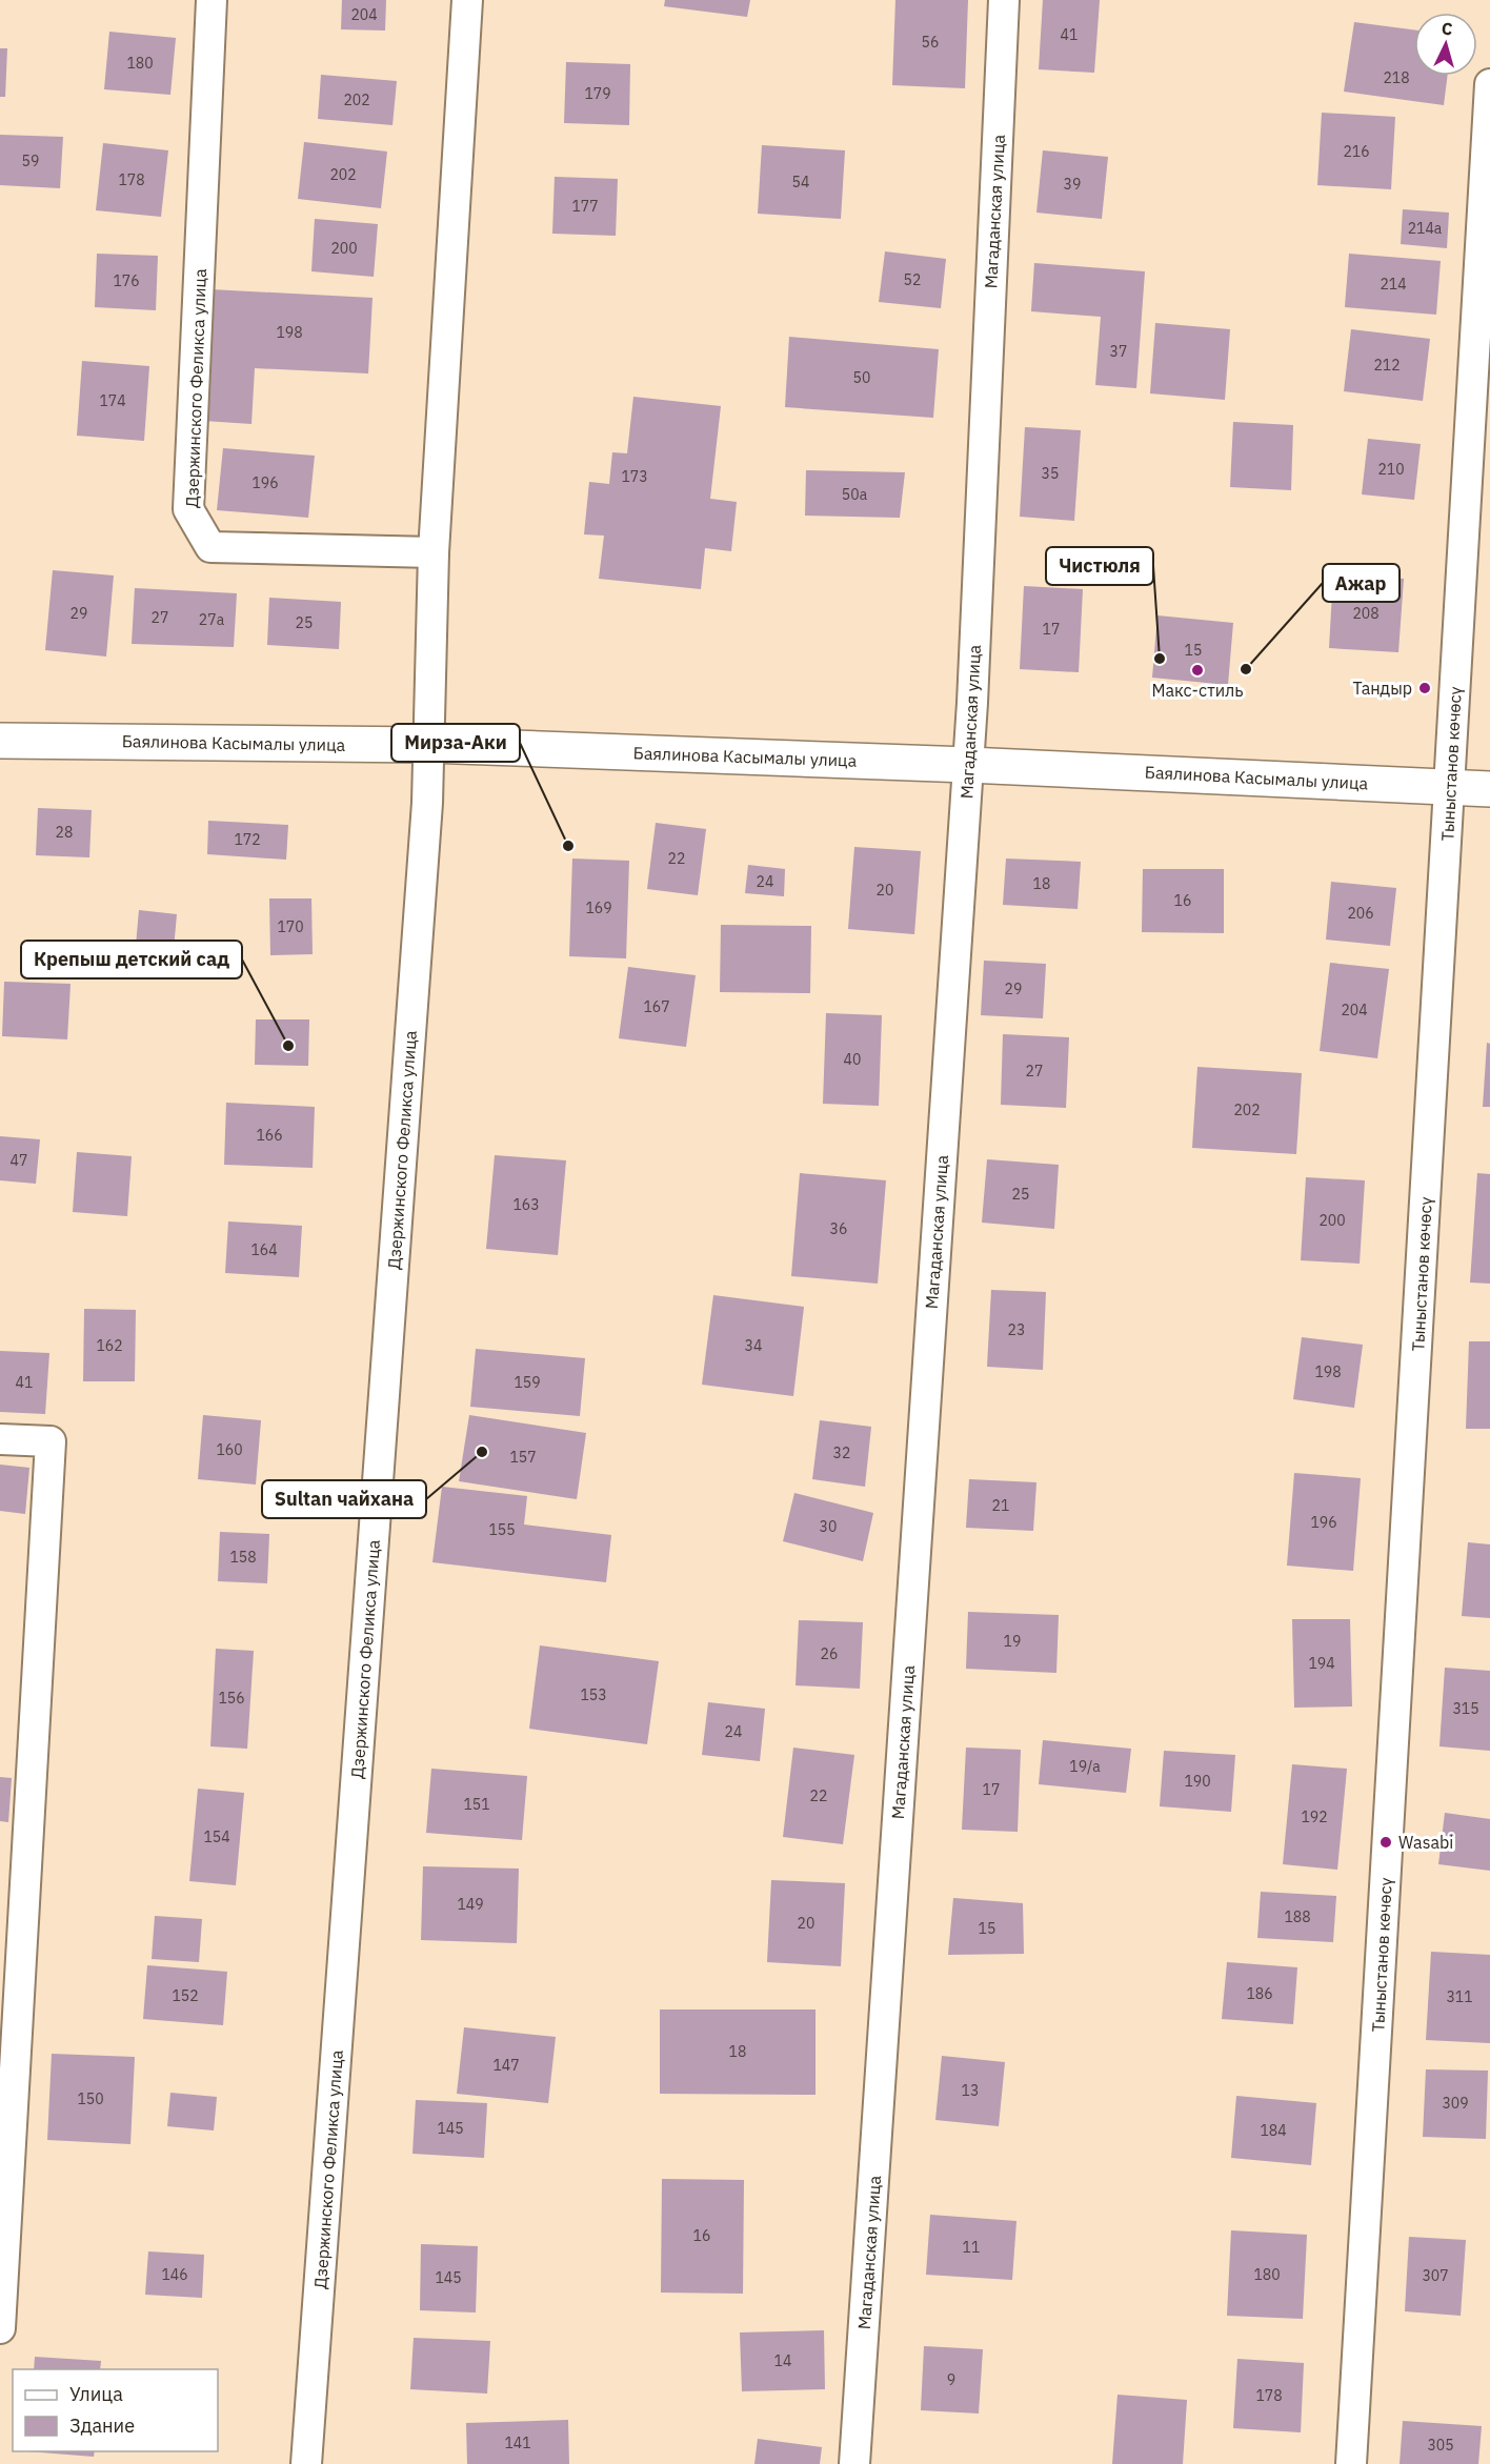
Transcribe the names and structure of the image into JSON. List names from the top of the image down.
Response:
{
  "streets": {
    "main road": ["Баялинова Касымалы улица"],
    "street": ["Магаданская улица", "Дзержинского Феликса улица", "Тыныстанов көчөсү"]
  },
  "crossings": [
    ["Магаданская улица", "Баялинова Касымалы улица"],
    ["Дзержинского Феликса улица", "Баялинова Касымалы улица"],
    ["Баялинова Касымалы улица", "Тыныстанов көчөсү"]
  ],
  "places": [
    "Чистюля",
    "Ажар",
    "Макс-стиль",
    "Тандыр",
    "Мирза-Аки",
    "Крепыш детский сад",
    "Sultan чайхана",
    "Wasabi"
  ],
  "house_numbers": [
    "204",
    "41",
    "56",
    "180",
    "218",
    "179",
    "202",
    "216",
    "59",
    "202",
    "178",
    "54",
    "39",
    "177",
    "214а",
    "200",
    "52",
    "176",
    "214",
    "198",
    "37",
    "212",
    "50",
    "174",
    "210",
    "35",
    "173",
    "196",
    "50а",
    "29",
    "208",
    "27",
    "27а",
    "25",
    "17",
    "15",
    "28",
    "172",
    "22",
    "24",
    "18",
    "20",
    "16",
    "169",
    "206",
    "170",
    "29",
    "167",
    "204",
    "40",
    "27",
    "202",
    "166",
    "47",
    "25",
    "163",
    "200",
    "36",
    "164",
    "23",
    "162",
    "34",
    "198",
    "41",
    "159",
    "160",
    "32",
    "157",
    "21",
    "196",
    "30",
    "155",
    "158",
    "19",
    "26",
    "194",
    "153",
    "156",
    "315",
    "24",
    "19/а",
    "190",
    "17",
    "22",
    "151",
    "192",
    "154",
    "149",
    "188",
    "20",
    "15",
    "186",
    "152",
    "311",
    "18",
    "147",
    "13",
    "150",
    "309",
    "145",
    "184",
    "16",
    "11",
    "146",
    "180",
    "307",
    "145",
    "14",
    "9",
    "178",
    "141",
    "305"
  ],
  "legend": ["Улица", "Здание"],
  "north": "top"
}
